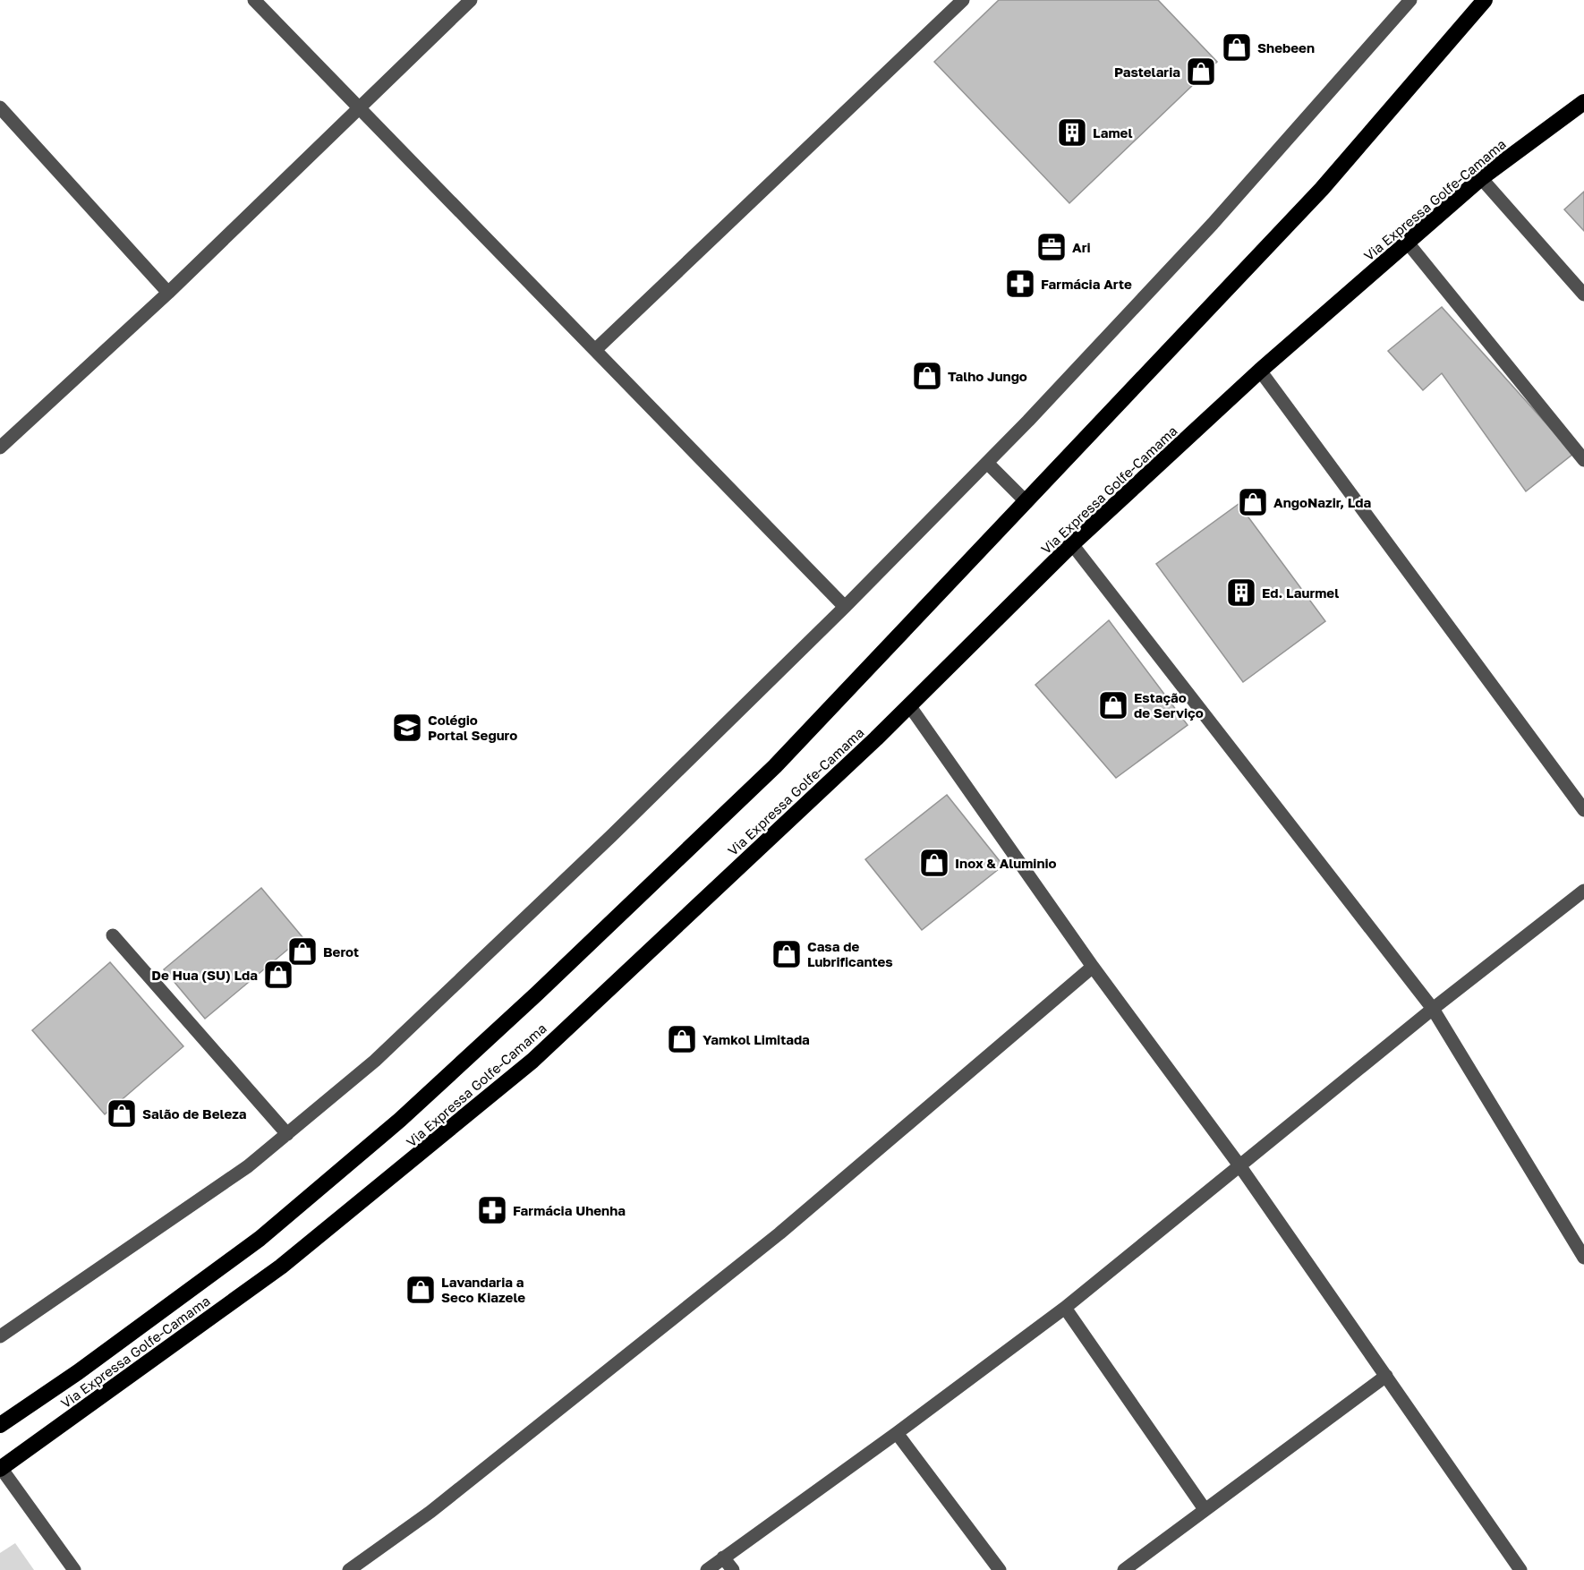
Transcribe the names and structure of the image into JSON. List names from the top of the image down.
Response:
{
  "streets": {
    "highway": ["Via Expressa Golfe-Camama"]
  },
  "places": {
    "shop": [
      "Shebeen",
      "Pastelaria",
      "Talho Jungo",
      "AngoNazir, Lda",
      "Estação de Serviço",
      "Inox & Aluminio",
      "Berot",
      "Casa de Lubrificantes",
      "De Hua (SU) Lda",
      "Yamkol Limitada",
      "Salão de Beleza",
      "Lavandaria a Seco Kiazele"
    ],
    "building": ["Lamel", "Ed. Laurmel"],
    "office": ["Ari"],
    "pharmacy": ["Farmácia Arte", "Farmácia Uhenha"],
    "school or university": ["Colégio Portal Seguro"]
  }
}
